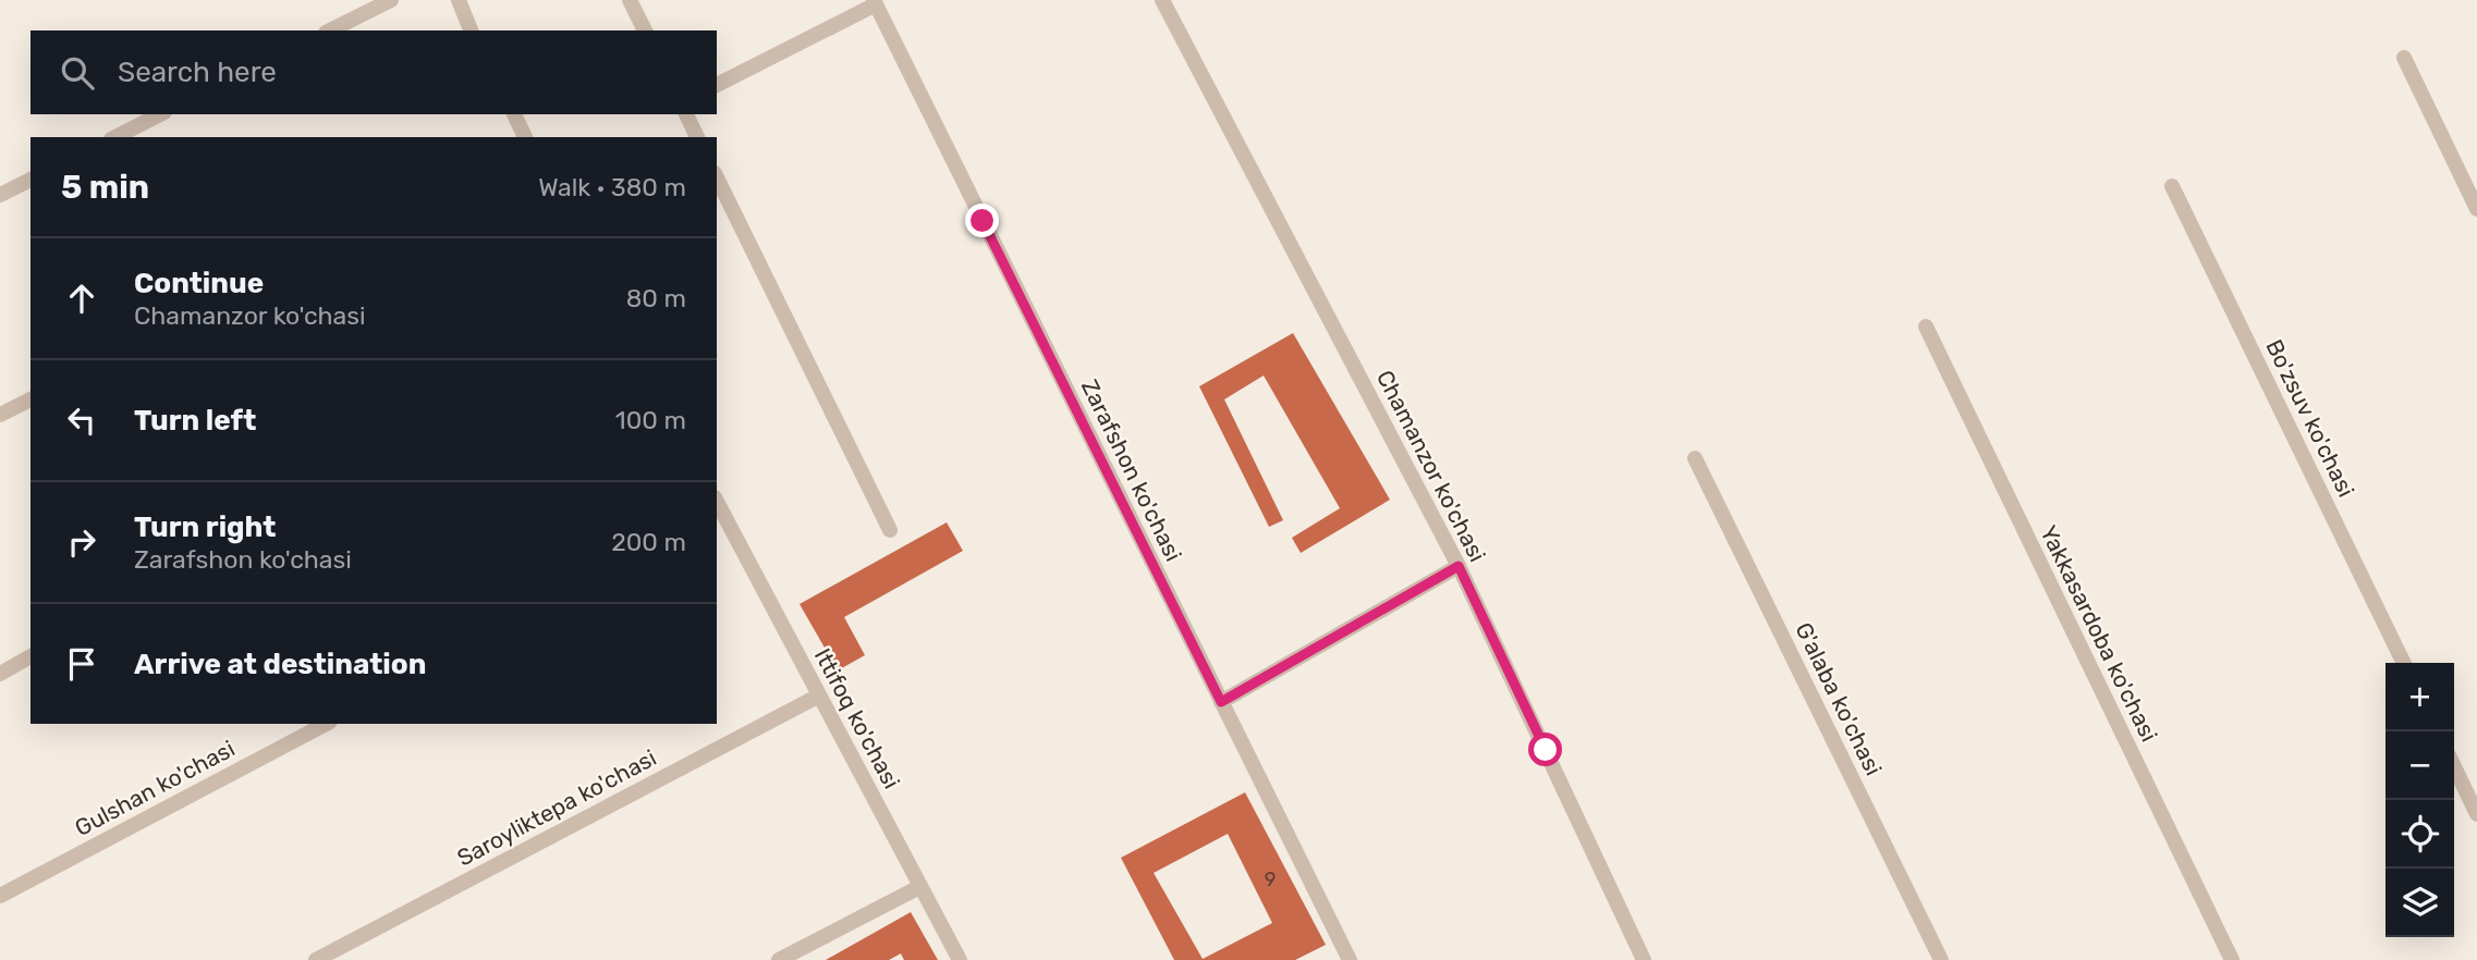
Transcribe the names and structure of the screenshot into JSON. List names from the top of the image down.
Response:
{
  "streets": {
    "street": [
      "Bo'zsuv ko'chasi",
      "Chamanzor ko'chasi",
      "Zarafshon ko'chasi",
      "Yakkasardoba ko'chasi",
      "G'alaba ko'chasi",
      "Ittifoq ko'chasi",
      "Gulshan ko'chasi",
      "Saroyliktepa ko'chasi"
    ]
  },
  "crossings": [
    ["Ittifoq ko'chasi", "Saroyliktepa ko'chasi"]
  ],
  "house_numbers": ["9"],
  "page": {
    "search": "Search here",
    "heading": ["5 min", "Walk · 380 m"],
    "list": [
      ["Continue", "Chamanzor ko'chasi", "80 m"],
      ["Turn left", "100 m"],
      ["Turn right", "Zarafshon ko'chasi", "200 m"],
      "Arrive at destination"
    ],
    "map_buttons": ["+", "−"]
  }
}
